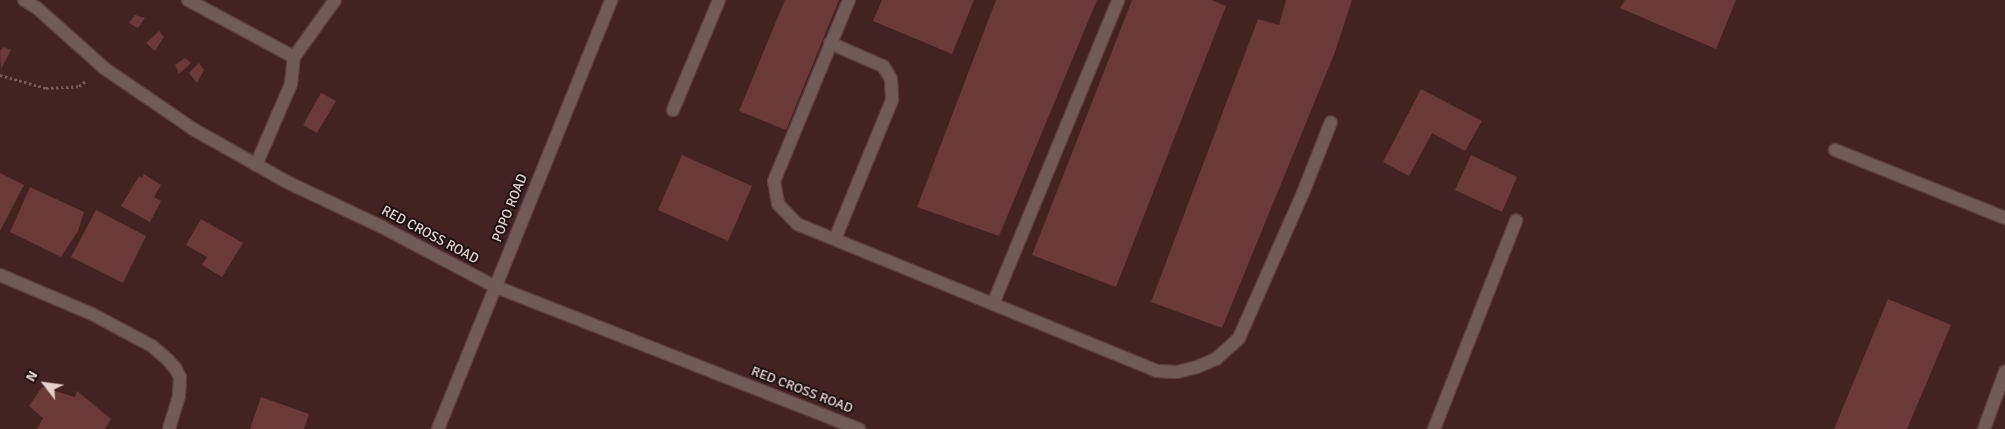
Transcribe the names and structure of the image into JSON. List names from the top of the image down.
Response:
{
  "streets": {
    "street": ["POPO ROAD", "RED CROSS ROAD"]
  },
  "crossings": [
    ["POPO ROAD", "RED CROSS ROAD"]
  ],
  "north": "top left"
}
